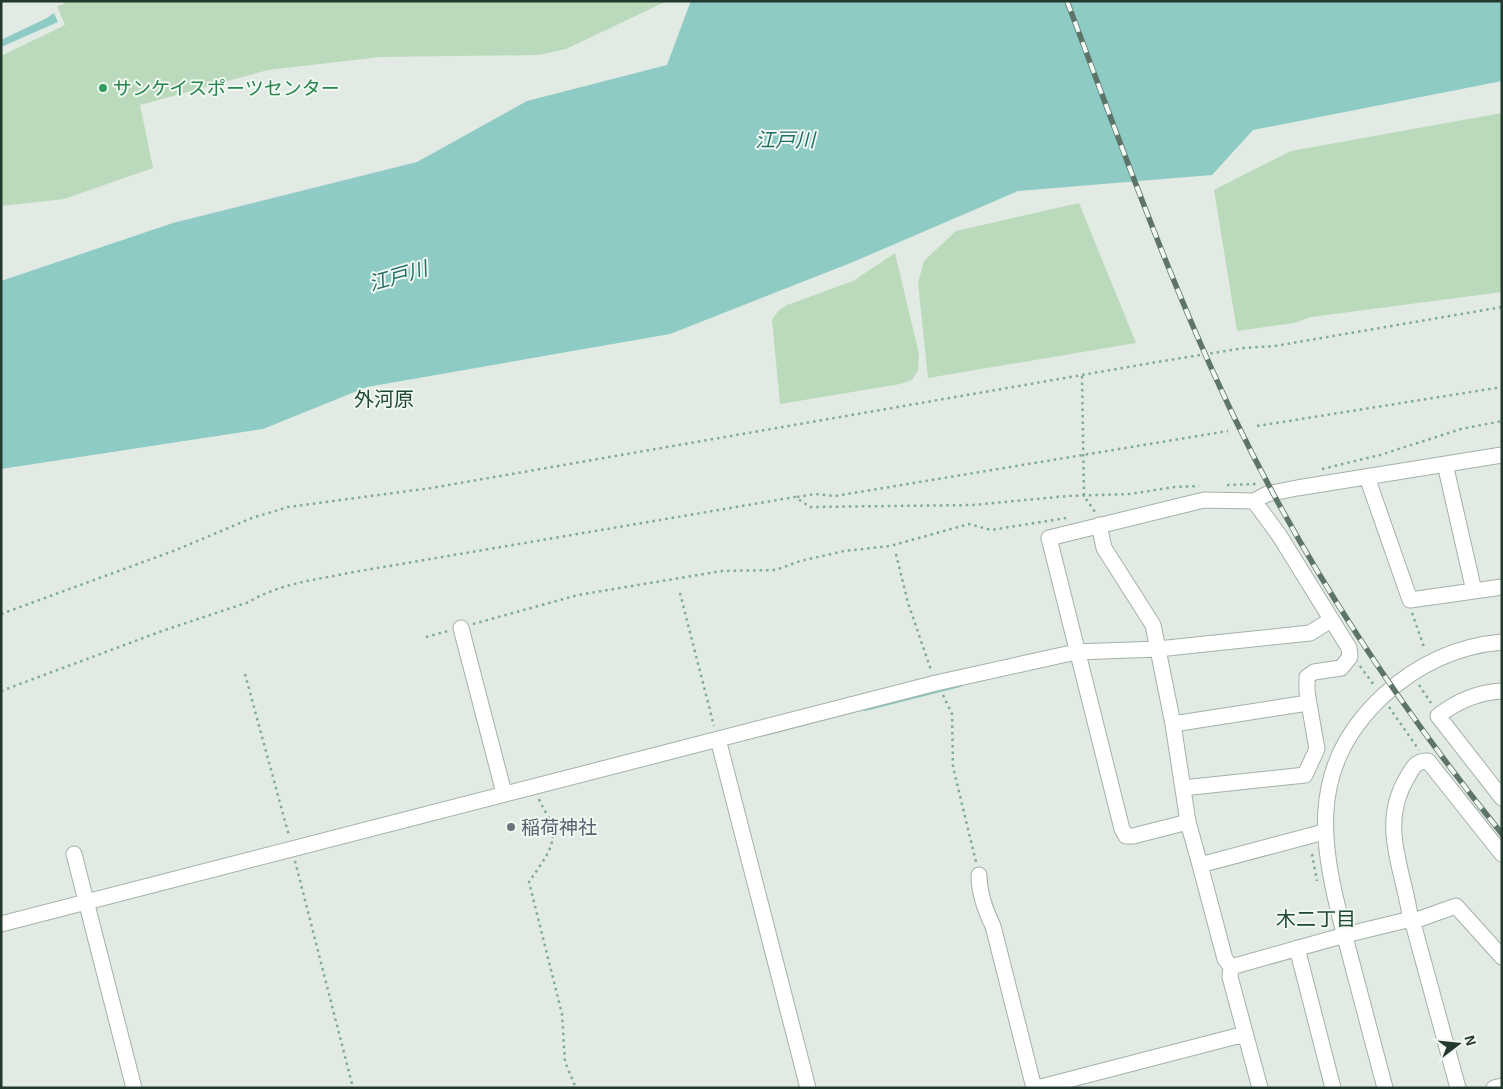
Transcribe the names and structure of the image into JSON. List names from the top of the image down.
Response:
{
  "districts": ["外河原", "木二丁目"],
  "water": ["江戸川"],
  "places": ["サンケイスポーツセンター", "稲荷神社"],
  "north": "right"
}
